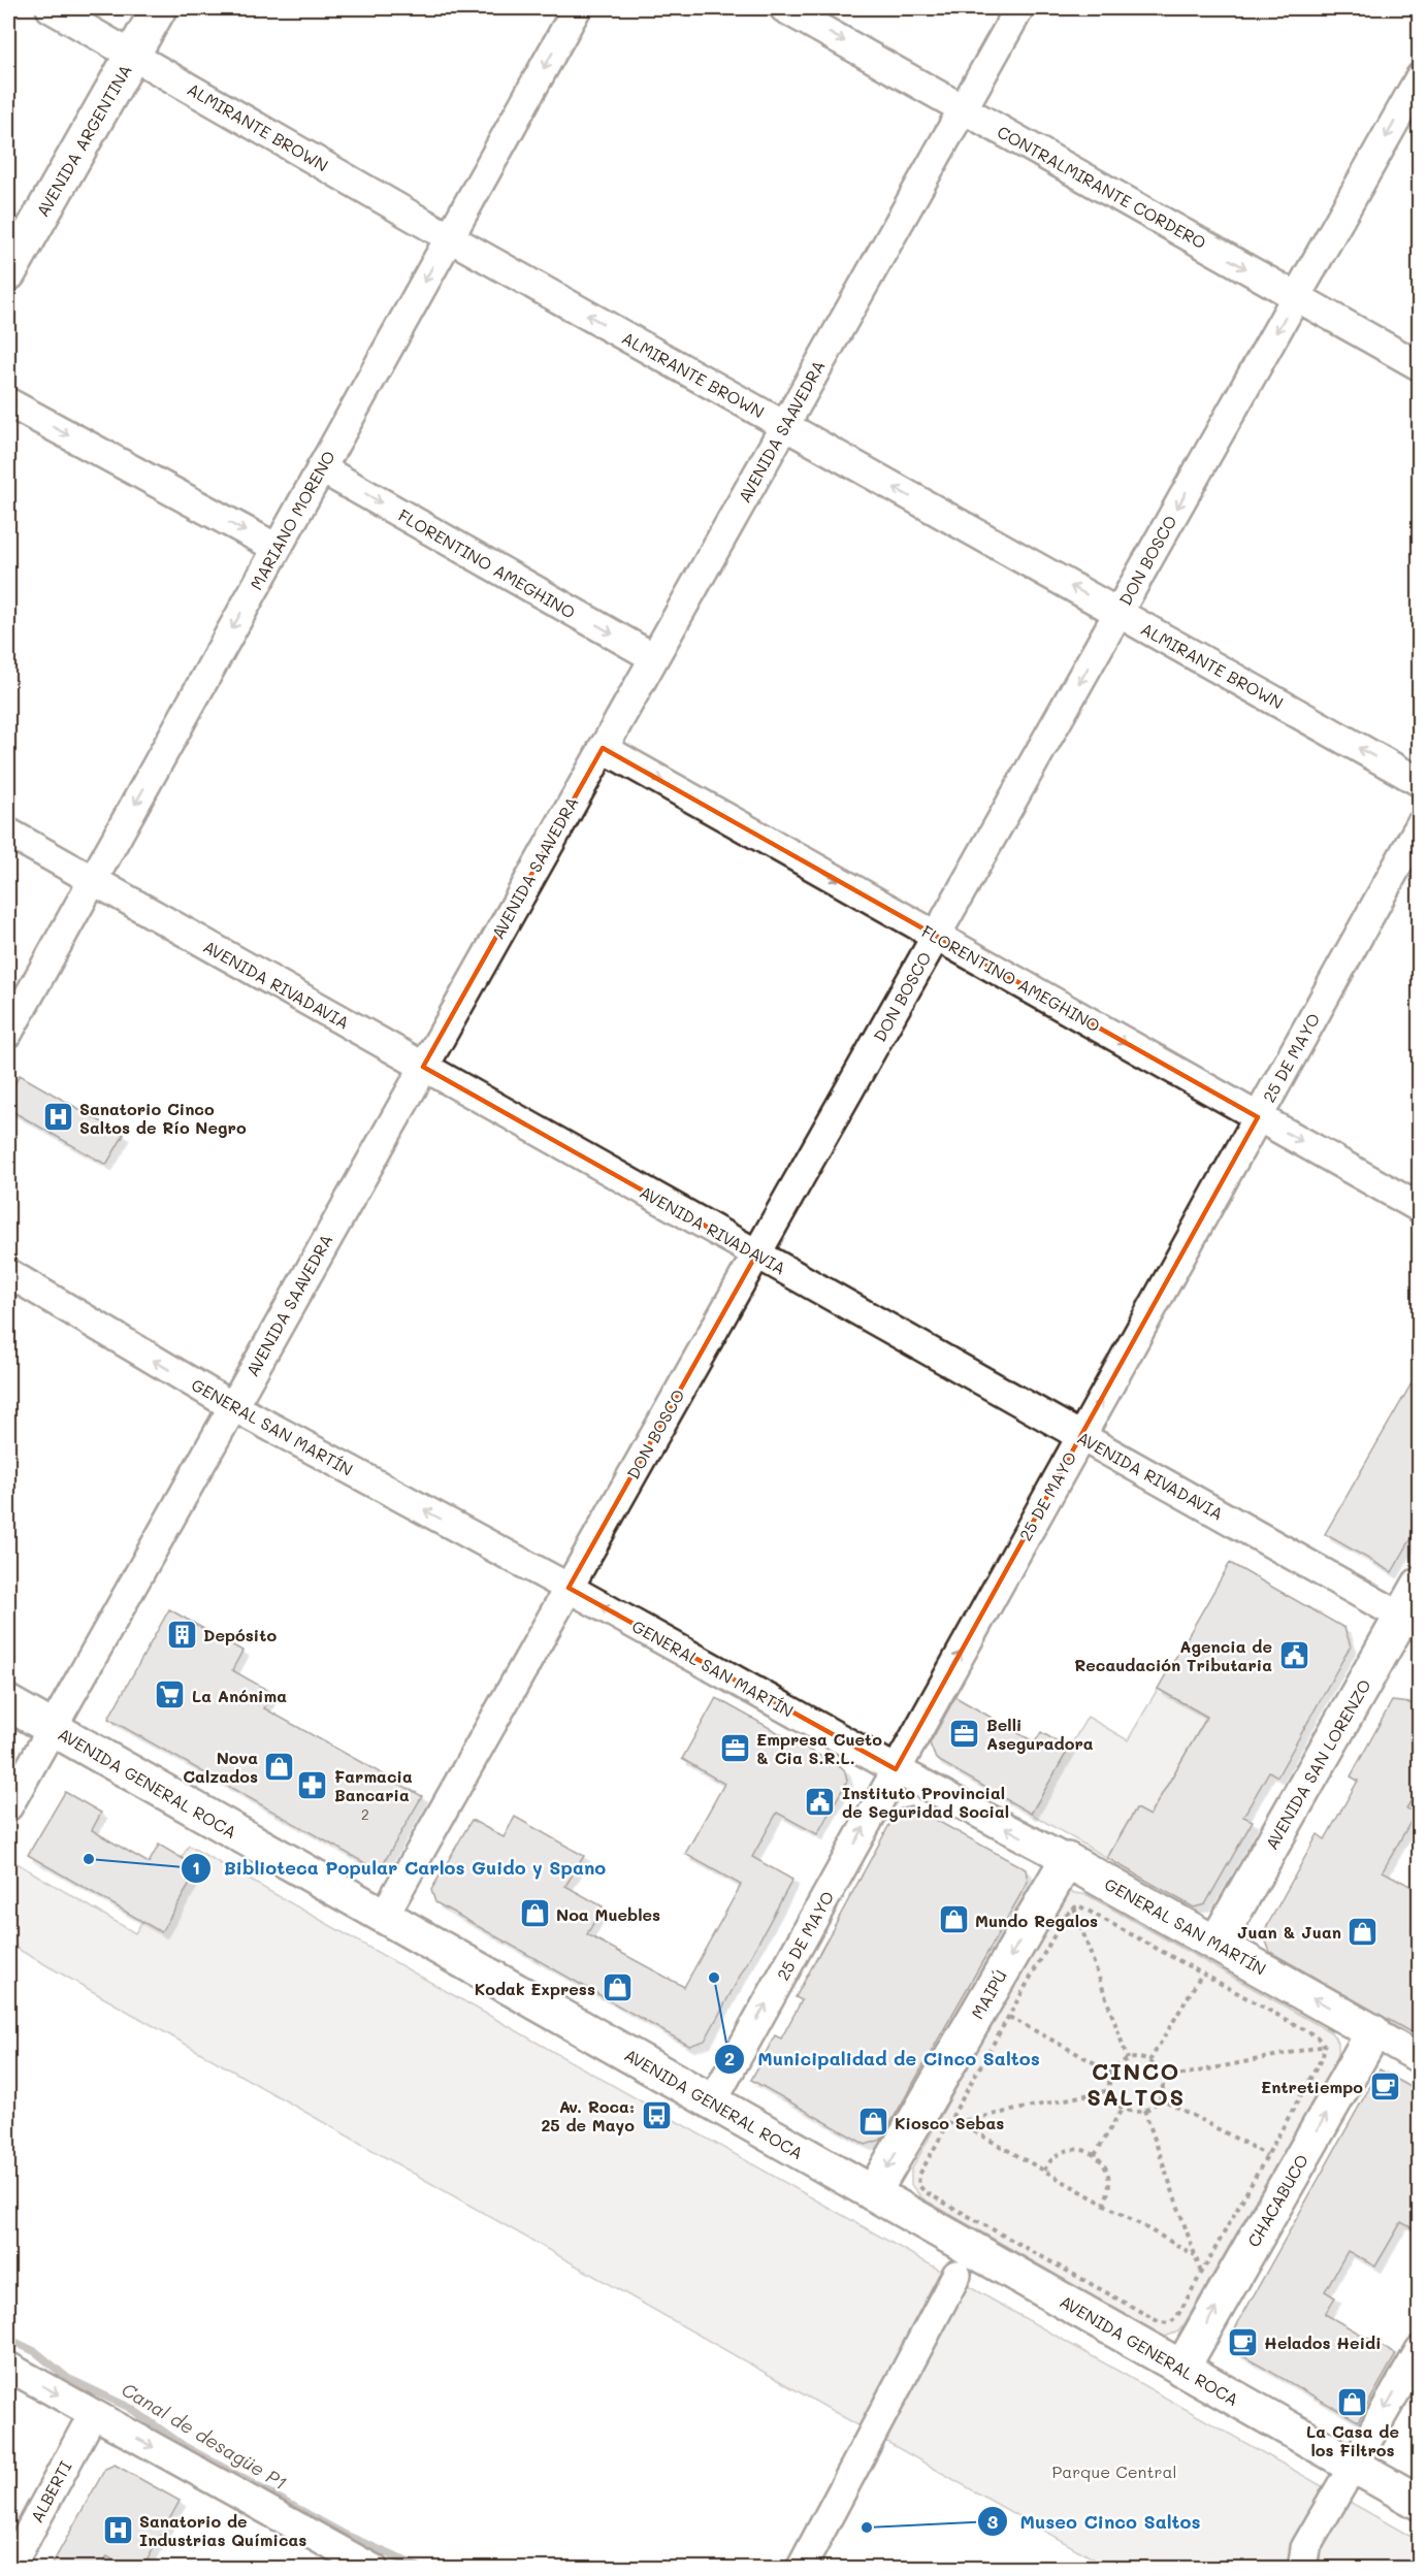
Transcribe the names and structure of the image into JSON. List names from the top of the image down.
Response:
{
  "streets": {
    "main road": [
      "AVENIDA ARGENTINA",
      "GENERAL SAN MARTÍN",
      "AVENIDA SAN LORENZO",
      "AVENIDA GENERAL ROCA",
      "MAIPÚ",
      "CHACABUCO"
    ],
    "street": [
      "ALMIRANTE BROWN",
      "CONTRALMIRANTE CORDERO",
      "AVENIDA SAAVEDRA",
      "MARIANO MORENO",
      "DON BOSCO",
      "FLORENTINO AMEGHINO",
      "AVENIDA RIVADAVIA",
      "25 DE MAYO",
      "ALBERTI"
    ]
  },
  "crossings": [
    ["ALMIRANTE BROWN", "AVENIDA ARGENTINA"],
    ["ALMIRANTE BROWN", "AVENIDA SAAVEDRA"],
    ["ALMIRANTE BROWN", "MARIANO MORENO"],
    ["ALMIRANTE BROWN", "DON BOSCO"],
    ["CONTRALMIRANTE CORDERO", "AVENIDA SAAVEDRA"],
    ["CONTRALMIRANTE CORDERO", "DON BOSCO"],
    ["AVENIDA SAAVEDRA", "FLORENTINO AMEGHINO"],
    ["AVENIDA SAAVEDRA", "AVENIDA RIVADAVIA"],
    ["AVENIDA SAAVEDRA", "GENERAL SAN MARTÍN"],
    ["AVENIDA SAAVEDRA", "AVENIDA GENERAL ROCA"],
    ["MARIANO MORENO", "FLORENTINO AMEGHINO"],
    ["MARIANO MORENO", "AVENIDA RIVADAVIA"],
    ["DON BOSCO", "FLORENTINO AMEGHINO"],
    ["DON BOSCO", "AVENIDA RIVADAVIA"],
    ["DON BOSCO", "GENERAL SAN MARTÍN"],
    ["DON BOSCO", "AVENIDA GENERAL ROCA"],
    ["FLORENTINO AMEGHINO", "25 DE MAYO"],
    ["AVENIDA RIVADAVIA", "25 DE MAYO"],
    ["AVENIDA RIVADAVIA", "AVENIDA SAN LORENZO"],
    ["25 DE MAYO", "GENERAL SAN MARTÍN"],
    ["25 DE MAYO", "AVENIDA GENERAL ROCA"],
    ["GENERAL SAN MARTÍN", "AVENIDA SAN LORENZO"],
    ["GENERAL SAN MARTÍN", "MAIPÚ"],
    ["GENERAL SAN MARTÍN", "CHACABUCO"],
    ["AVENIDA GENERAL ROCA", "MAIPÚ"],
    ["AVENIDA GENERAL ROCA", "CHACABUCO"]
  ],
  "one_way": [
    "ALMIRANTE BROWN",
    "CONTRALMIRANTE CORDERO",
    "MARIANO MORENO",
    "DON BOSCO",
    "FLORENTINO AMEGHINO",
    "25 DE MAYO",
    "GENERAL SAN MARTÍN",
    "MAIPÚ",
    "CHACABUCO"
  ],
  "districts": ["CINCO SALTOS"],
  "water": ["Canal de desagüe P1"],
  "parks": ["Parque Central"],
  "places": {
    "hospital": ["Sanatorio Cinco Saltos de Río Negro", "Sanatorio de Industrias Químicas"],
    "building": ["Depósito"],
    "public building": ["Agencia de Recaudación Tributaria", "Instituto Provincial de Seguridad Social"],
    "supermarket": ["La Anónima"],
    "office": ["Belli Aseguradora", "Empresa Cueto & Cia S.R.L."],
    "shop": [
      "Nova Calzados",
      "Noa Muebles",
      "Mundo Regalos",
      "Juan & Juan",
      "Kodak Express",
      "Kiosco Sebas",
      "La Casa de los Filtros"
    ],
    "pharmacy": ["Farmacia Bancaria"],
    "other": ["Biblioteca Popular Carlos Guido y Spano", "Municipalidad de Cinco Saltos", "Museo Cinco Saltos"],
    "cafe": ["Entretiempo", "Helados Heidi"],
    "bus stop": ["Av. Roca: 25 de Mayo"]
  },
  "house_numbers": ["2"]
}
